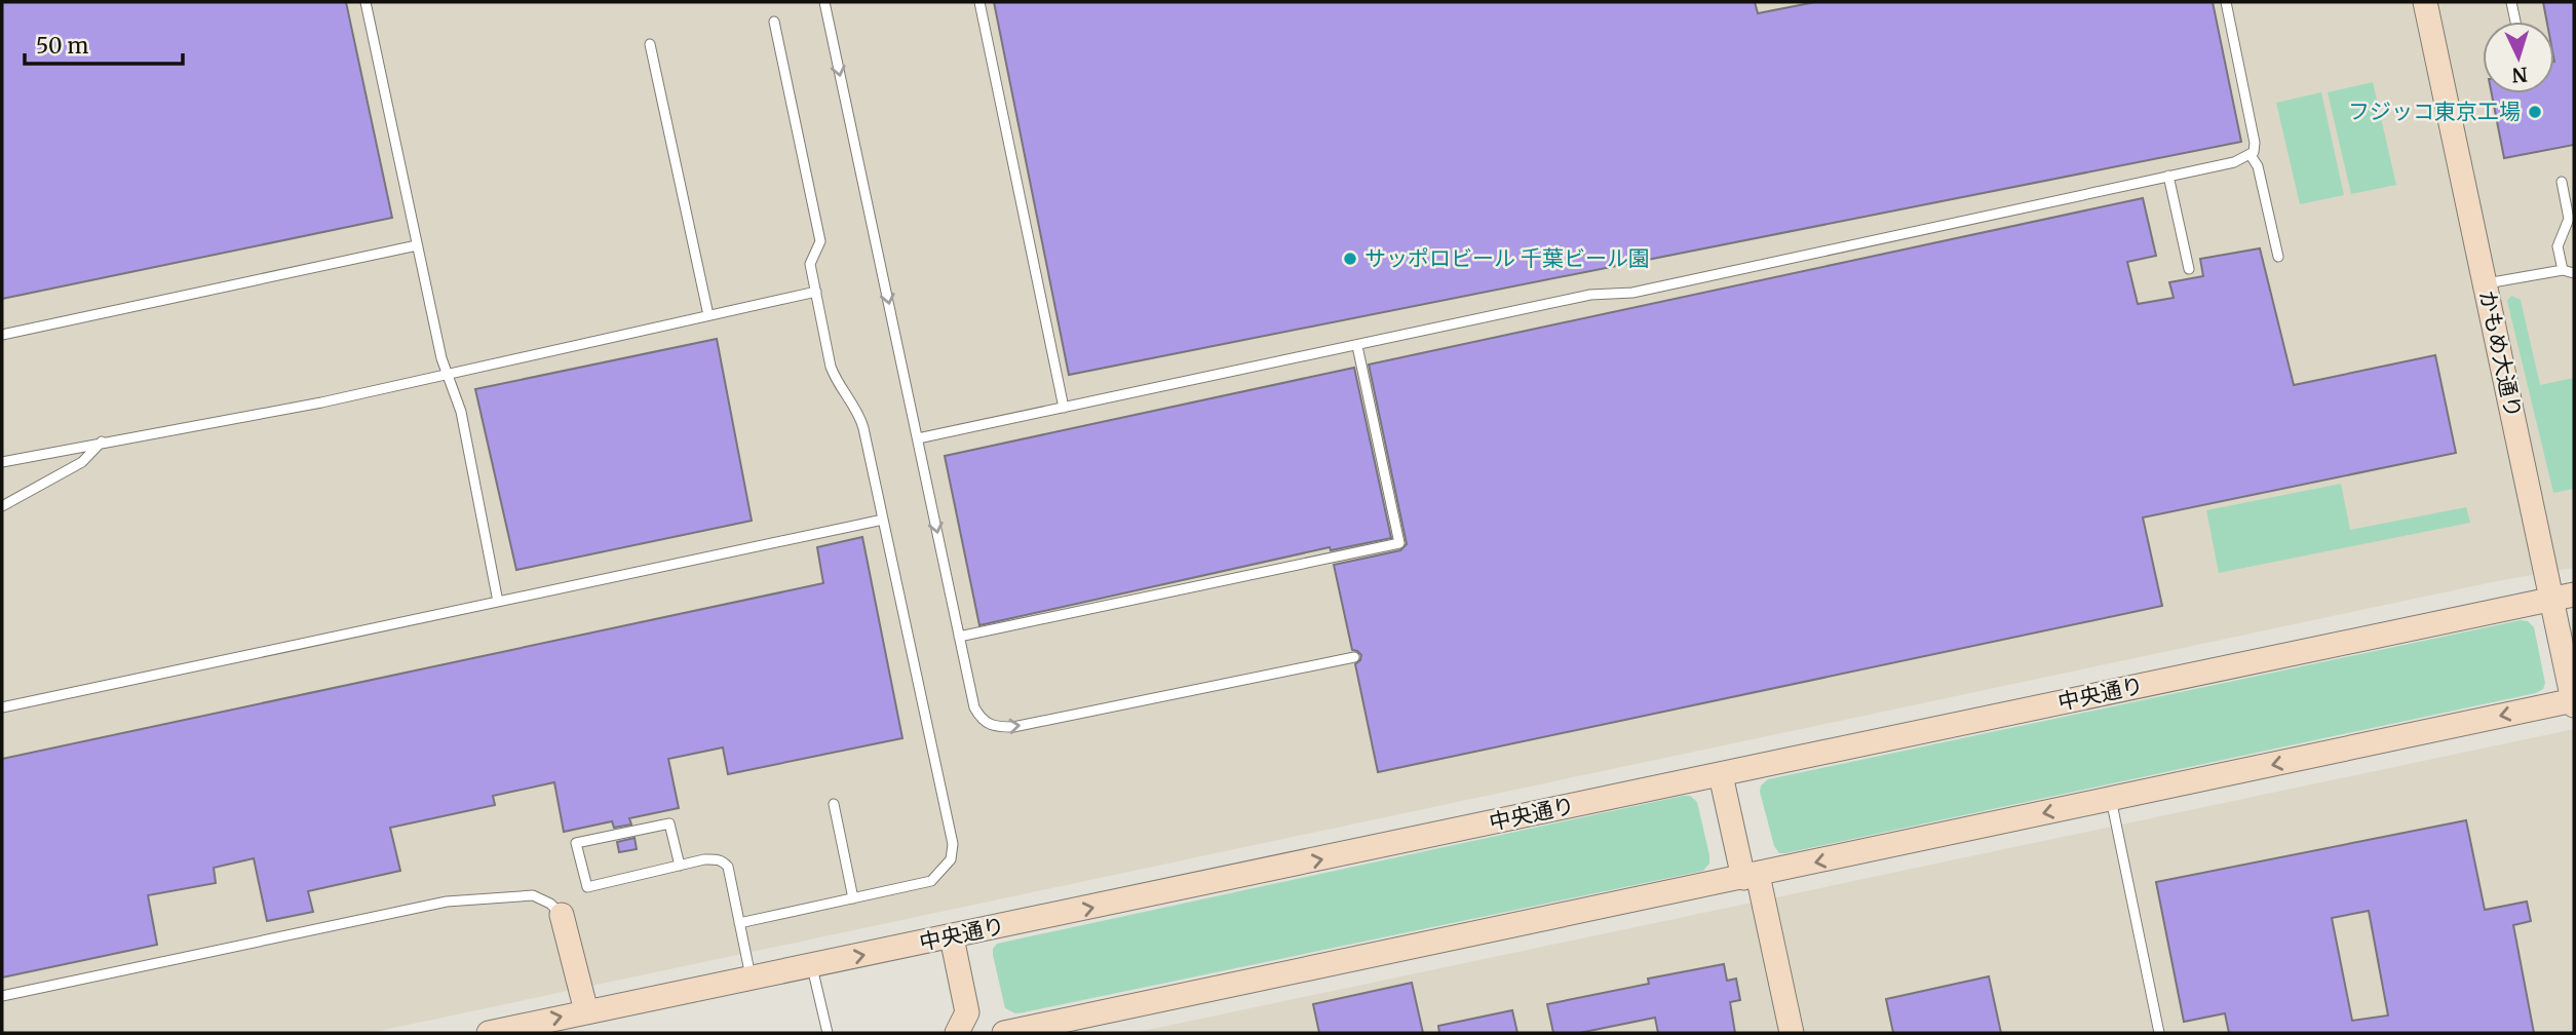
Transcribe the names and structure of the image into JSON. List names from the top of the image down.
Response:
{
  "streets": {
    "street": ["かもめ大通り", "中央通り"]
  },
  "crossings": [
    ["かもめ大通り", "中央通り"]
  ],
  "places": ["フジッコ東京工場", "サッポロビール 千葉ビール園"],
  "scale_bar": "50 m",
  "north": "bottom"
}
